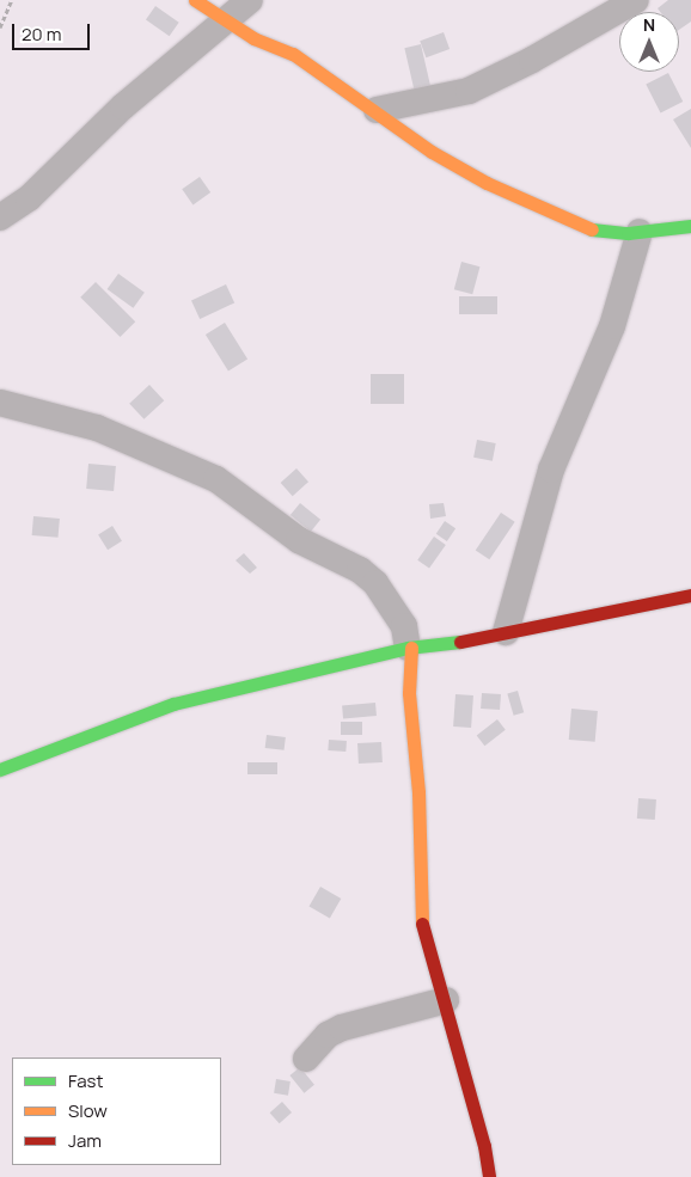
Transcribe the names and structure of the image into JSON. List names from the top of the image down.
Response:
{
  "legend": ["Fast", "Slow", "Jam"],
  "scale_bar": "20 m",
  "north": "top"
}
